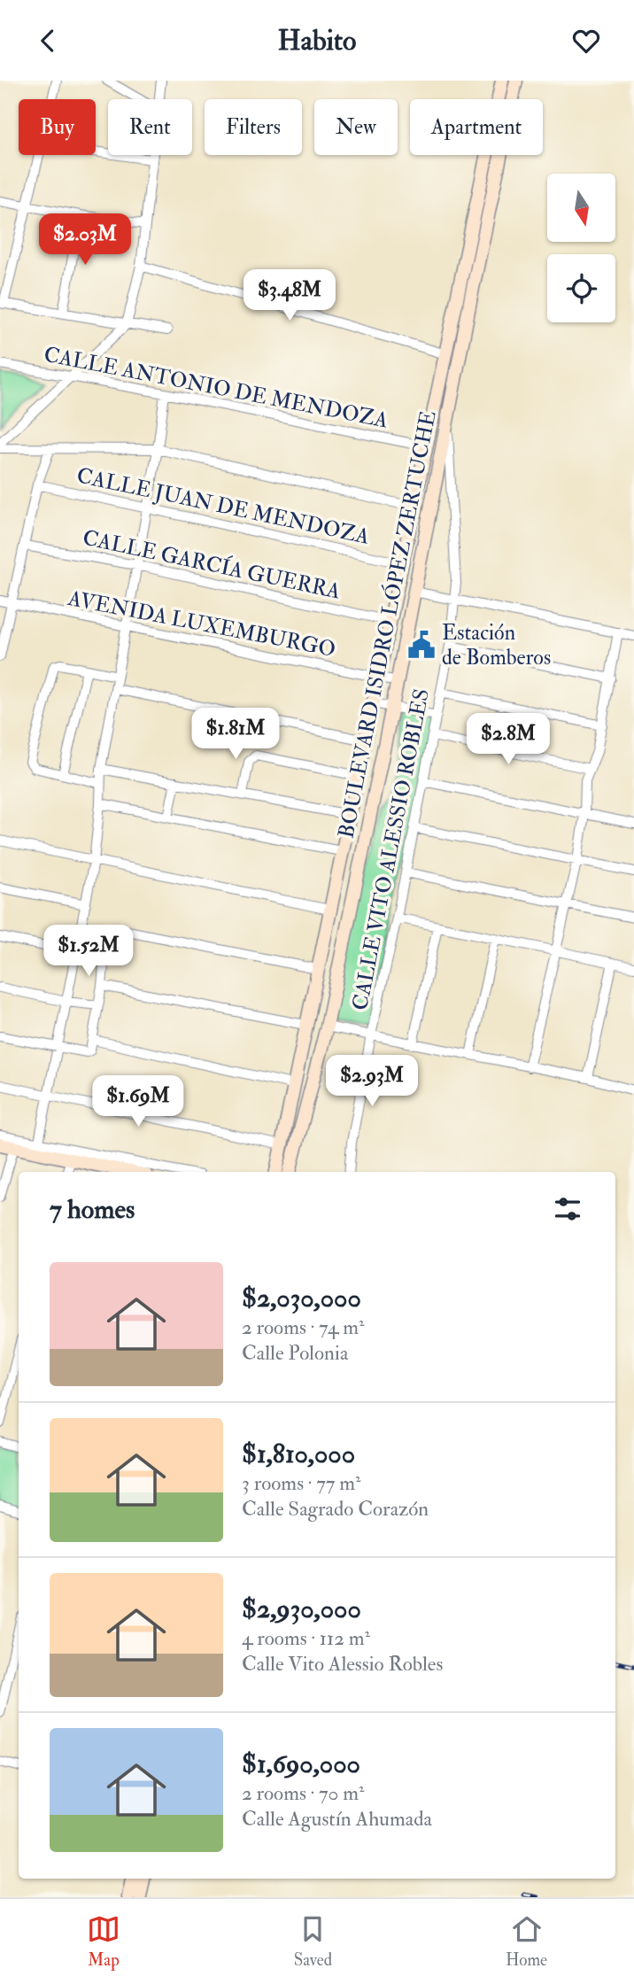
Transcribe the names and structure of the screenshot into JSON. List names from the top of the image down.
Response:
{
  "streets": {
    "main road": ["BOULEVARD ISIDRO LÓPEZ ZERTUCHE"],
    "street": [
      "CALLE ANTONIO DE MENDOZA",
      "CALLE JUAN DE MENDOZA",
      "CALLE GARCÍA GUERRA",
      "AVENIDA LUXEMBURGO",
      "CALLE VITO ALESSIO ROBLES"
    ]
  },
  "crossings": [
    ["CALLE ANTONIO DE MENDOZA", "BOULEVARD ISIDRO LÓPEZ ZERTUCHE"],
    ["CALLE JUAN DE MENDOZA", "BOULEVARD ISIDRO LÓPEZ ZERTUCHE"],
    ["CALLE GARCÍA GUERRA", "BOULEVARD ISIDRO LÓPEZ ZERTUCHE"],
    ["AVENIDA LUXEMBURGO", "BOULEVARD ISIDRO LÓPEZ ZERTUCHE"],
    ["BOULEVARD ISIDRO LÓPEZ ZERTUCHE", "CALLE VITO ALESSIO ROBLES"]
  ],
  "places": {
    "public building": ["Estación de Bomberos"]
  },
  "north": "bottom",
  "page": {
    "header": "Habito",
    "chip": [
      "Buy",
      "Rent",
      "Filters",
      "New",
      "Apartment"
    ],
    "price": [
      "$2.03M",
      "$3.48M",
      "$1.81M",
      "$2.8M",
      "$1.52M",
      "$2.93M",
      "$1.69M"
    ],
    "heading": "7 homes",
    "list": [
      {
        "name": "$2,030,000",
        "note": "2 rooms · 74 m² · Calle Polonia"
      },
      {
        "name": "$1,810,000",
        "note": "3 rooms · 77 m² · Calle Sagrado Corazón"
      },
      {
        "name": "$2,930,000",
        "note": "4 rooms · 112 m² · Calle Vito Alessio Robles"
      },
      {
        "name": "$1,690,000",
        "note": "2 rooms · 70 m² · Calle Agustín Ahumada"
      }
    ],
    "tabs": ["Map", "Saved", "Home"]
  }
}
